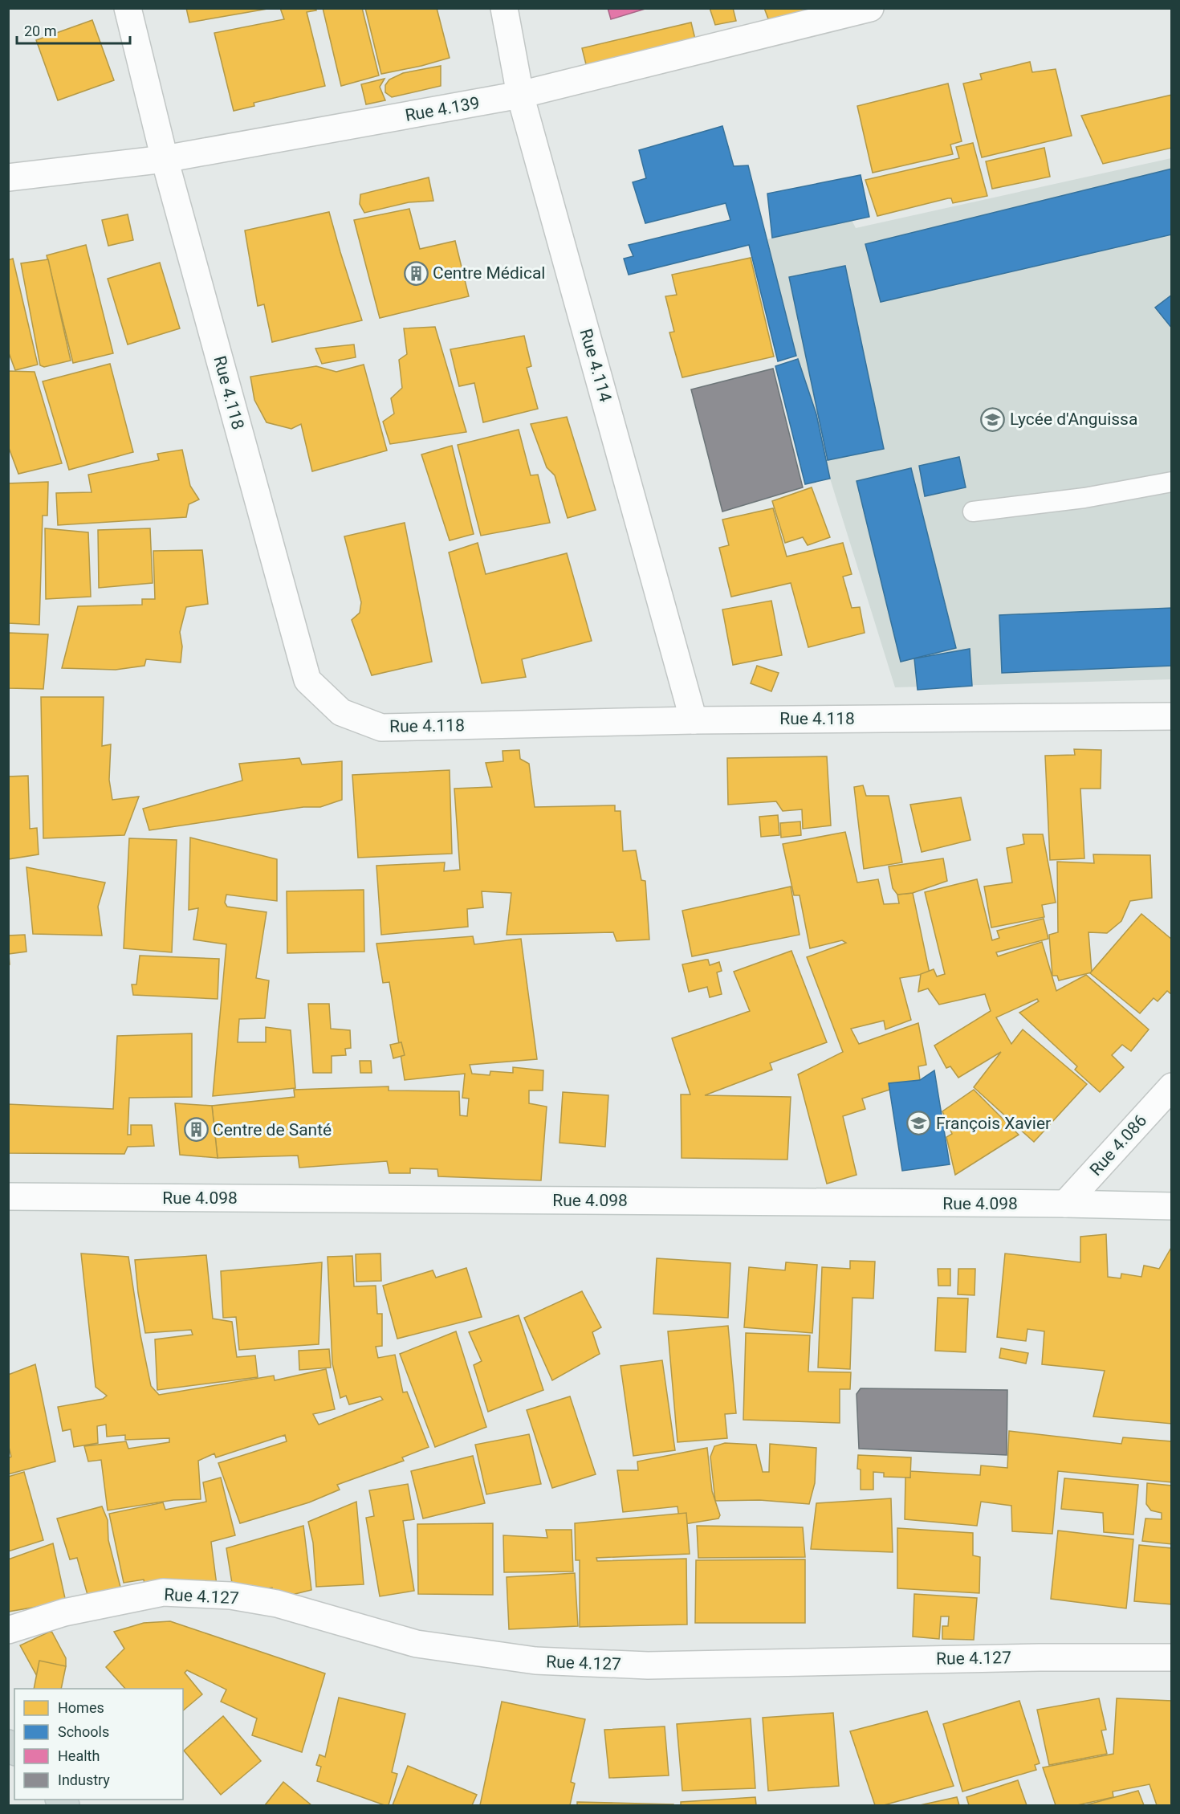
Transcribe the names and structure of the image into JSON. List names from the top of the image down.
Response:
{
  "streets": {
    "street": [
      "Rue 4.139",
      "Rue 4.114",
      "Rue 4.118",
      "Rue 4.086",
      "Rue 4.098",
      "Rue 4.127"
    ]
  },
  "crossings": [
    ["Rue 4.139", "Rue 4.114"],
    ["Rue 4.139", "Rue 4.118"],
    ["Rue 4.114", "Rue 4.118"],
    ["Rue 4.086", "Rue 4.098"]
  ],
  "places": {
    "building": ["Centre Médical", "Centre de Santé"],
    "school or university": ["Lycée d'Anguissa", "François Xavier"]
  },
  "legend": [
    "Homes",
    "Schools",
    "Health",
    "Industry"
  ],
  "scale_bar": "20 m"
}
